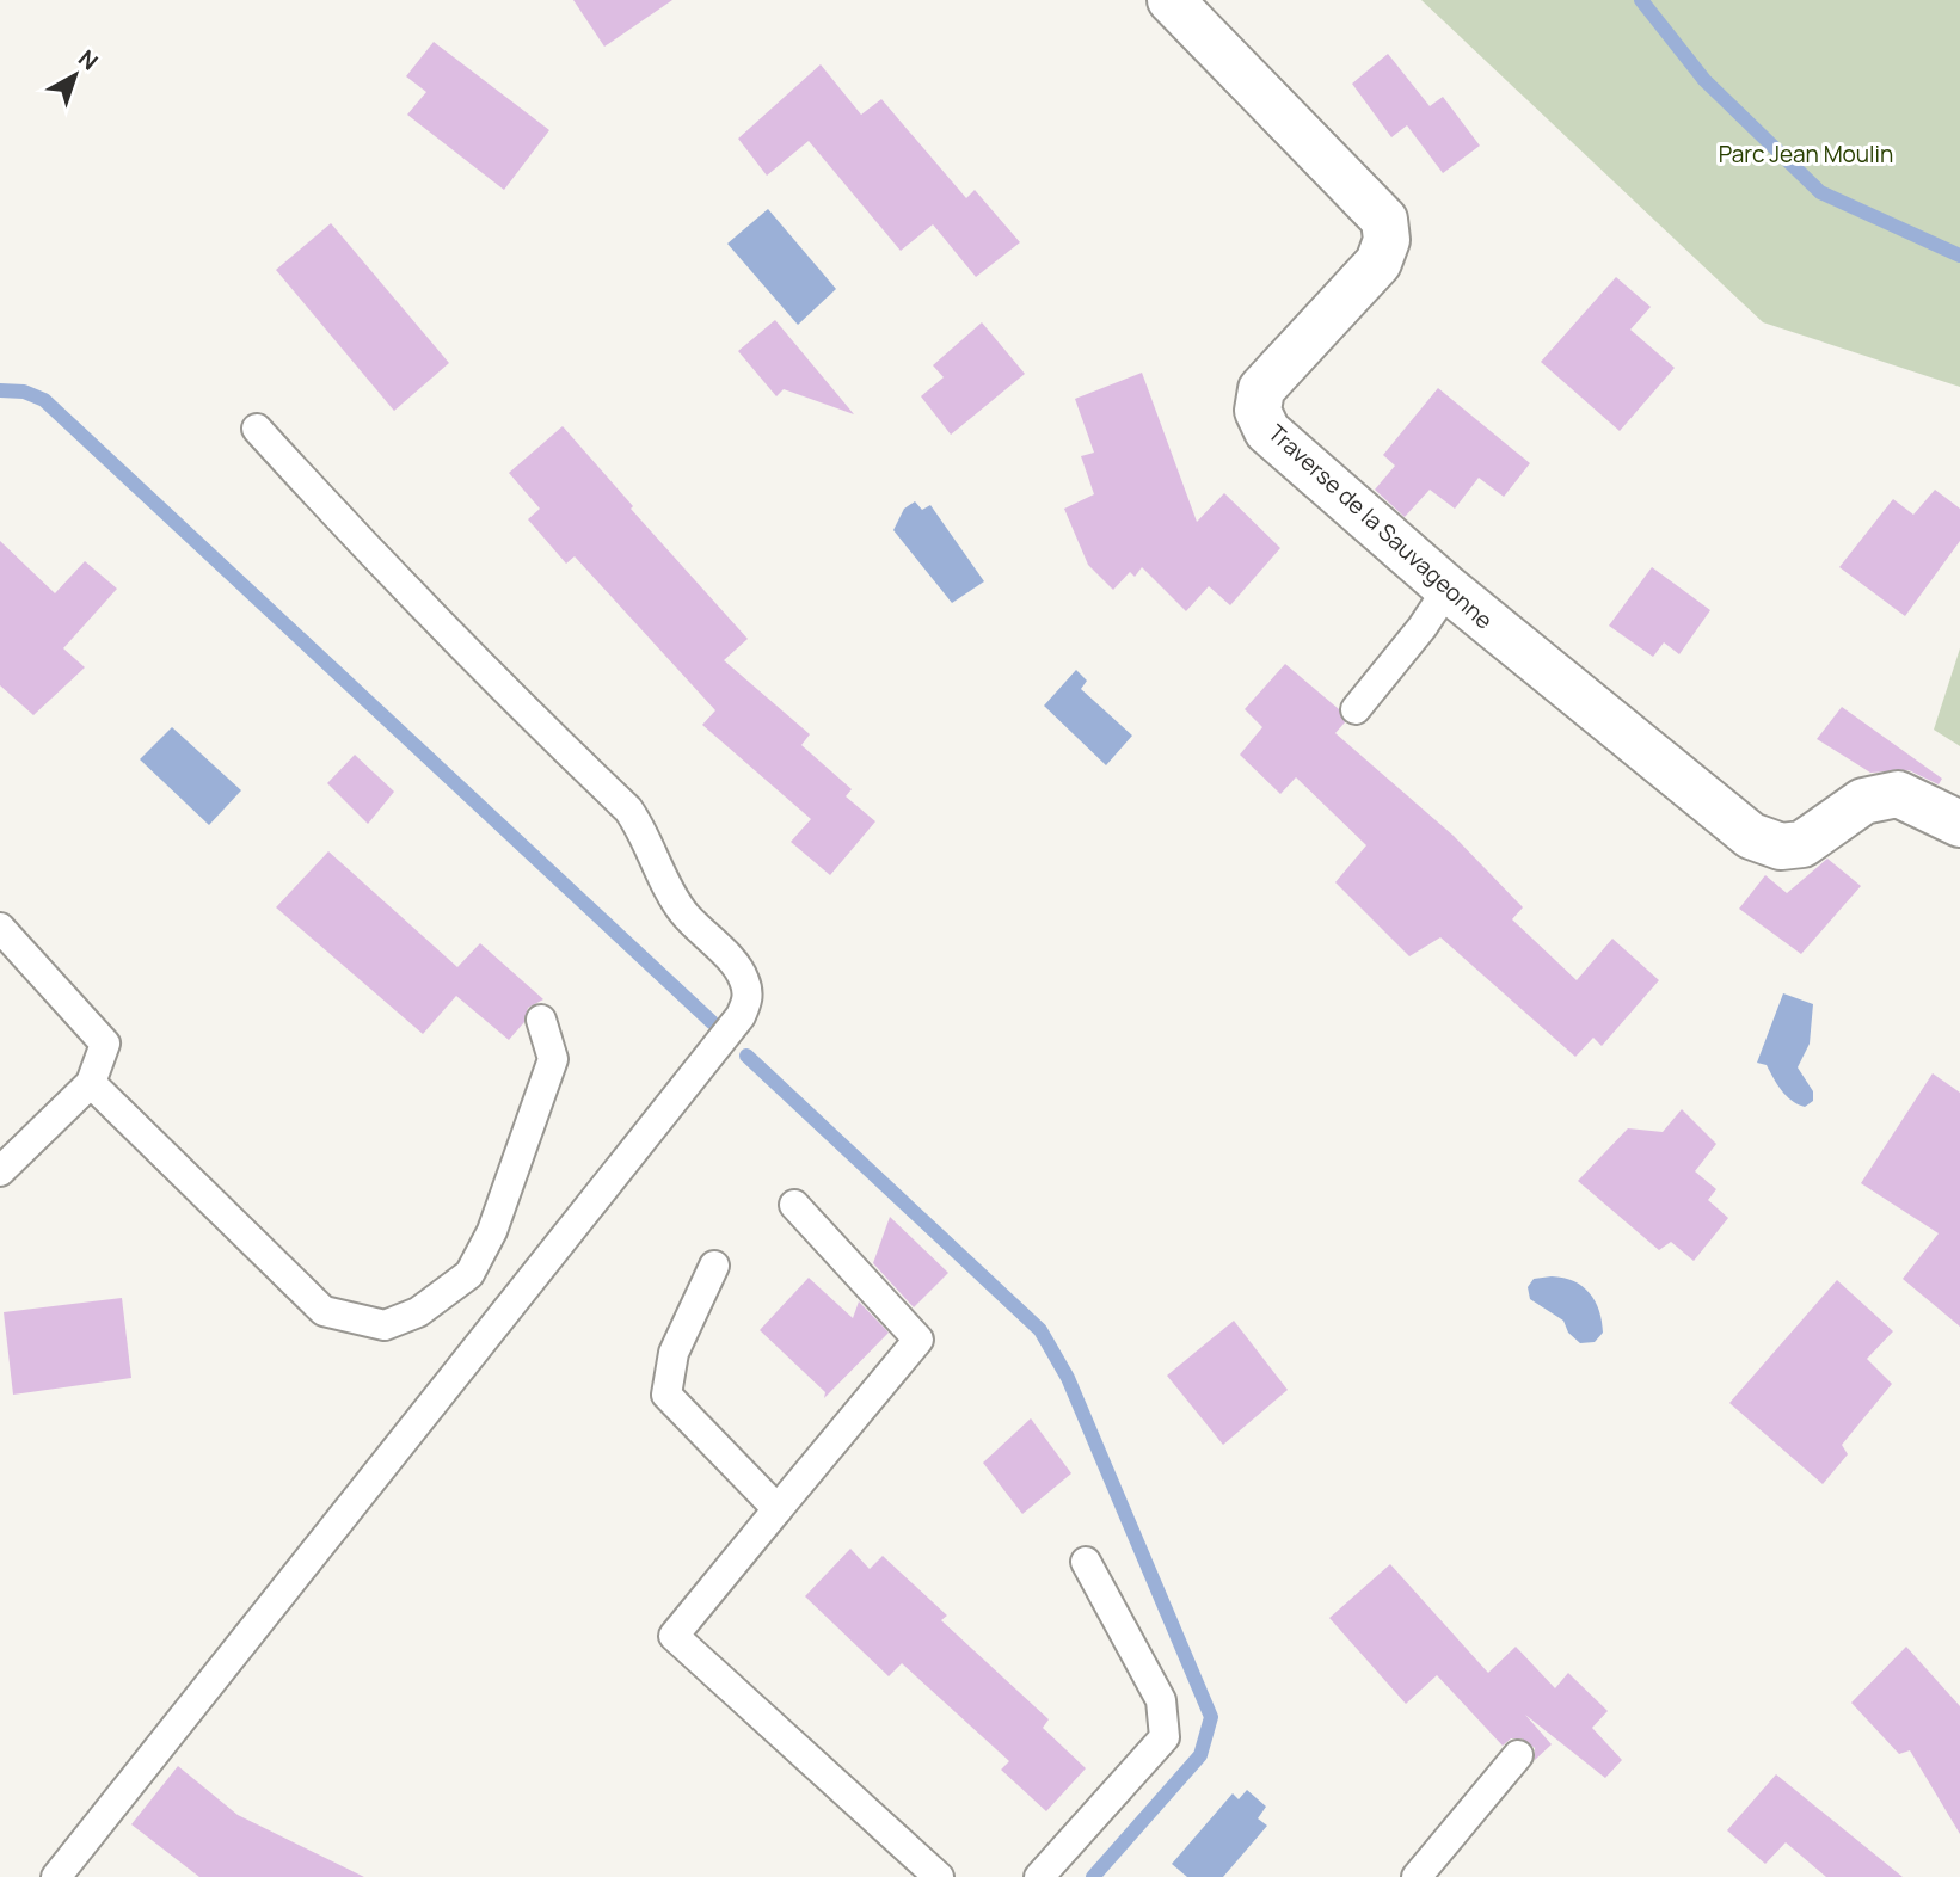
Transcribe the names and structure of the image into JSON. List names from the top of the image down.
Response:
{
  "streets": {
    "street": ["Traverse de la Sauvageonne"]
  },
  "parks": ["Parc Jean Moulin"],
  "north": "top right"
}
